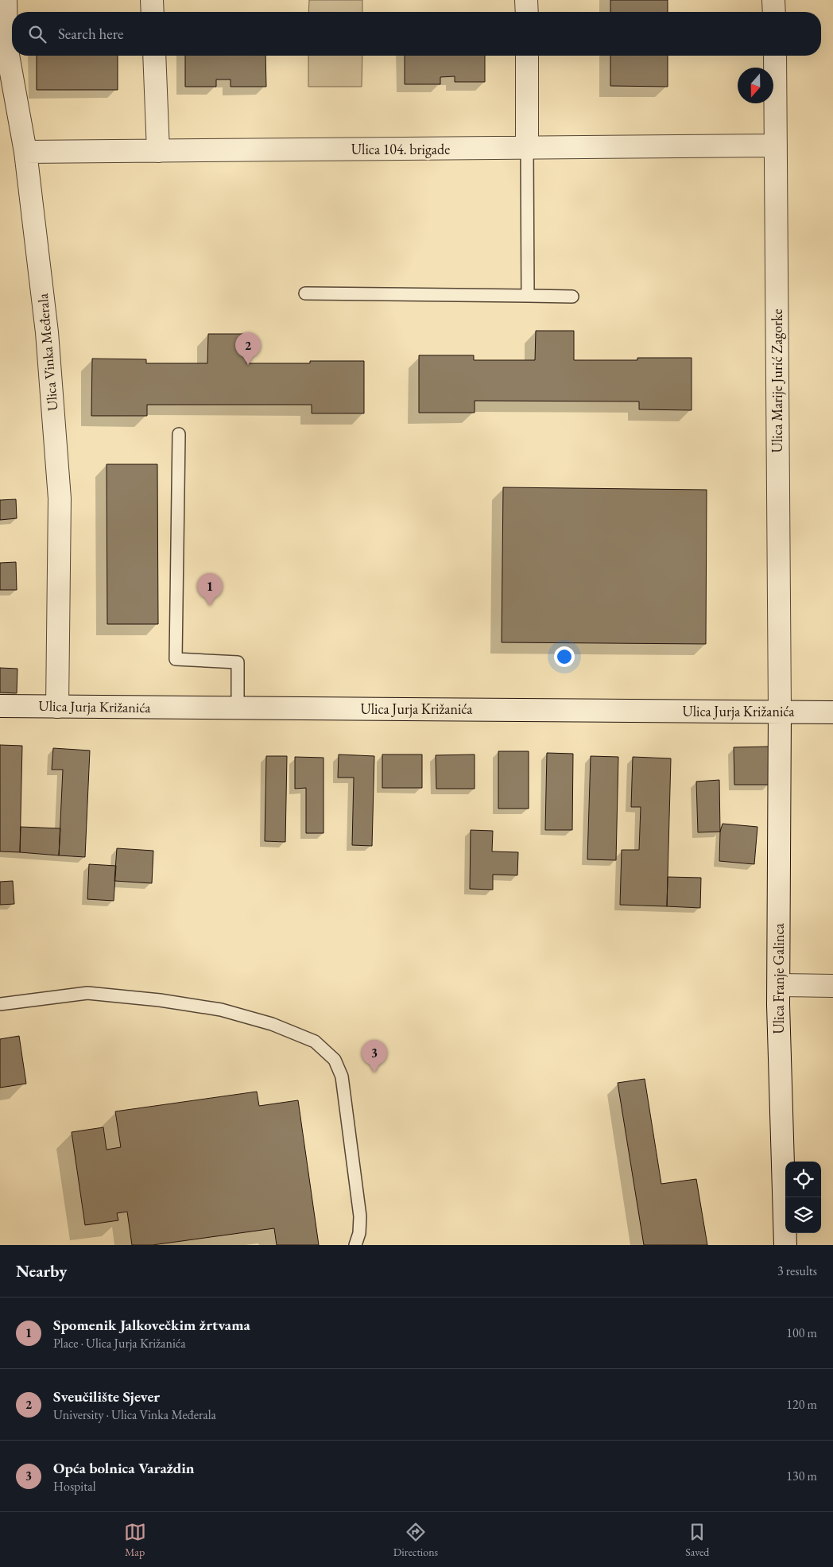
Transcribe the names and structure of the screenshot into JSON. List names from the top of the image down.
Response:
{
  "streets": {
    "street": [
      "Ulica 104. brigade",
      "Ulica Vinka Međerala",
      "Ulica Marije Jurić Zagorke",
      "Ulica Jurja Križanića",
      "Ulica Franje Galinca"
    ]
  },
  "crossings": [
    ["Ulica 104. brigade", "Ulica Vinka Međerala"],
    ["Ulica 104. brigade", "Ulica Marije Jurić Zagorke"],
    ["Ulica Vinka Međerala", "Ulica Jurja Križanića"],
    ["Ulica Marije Jurić Zagorke", "Ulica Jurja Križanića"],
    ["Ulica Marije Jurić Zagorke", "Ulica Franje Galinca"],
    ["Ulica Jurja Križanića", "Ulica Franje Galinca"]
  ],
  "north": "bottom",
  "page": {
    "search": "Search here",
    "pins": ["2", "1", "3"],
    "heading": ["Nearby", "3 results"],
    "list": [
      {
        "mark": "1",
        "name": "Spomenik Jalkovečkim žrtvama",
        "note": "Place · Ulica Jurja Križanića",
        "value": "100 m"
      },
      {
        "mark": "2",
        "name": "Sveučilište Sjever",
        "note": "University · Ulica Vinka Međerala",
        "value": "120 m"
      },
      {
        "mark": "3",
        "name": "Opća bolnica Varaždin",
        "note": "Hospital",
        "value": "130 m"
      }
    ],
    "nav": ["Map", "Directions", "Saved"]
  }
}
